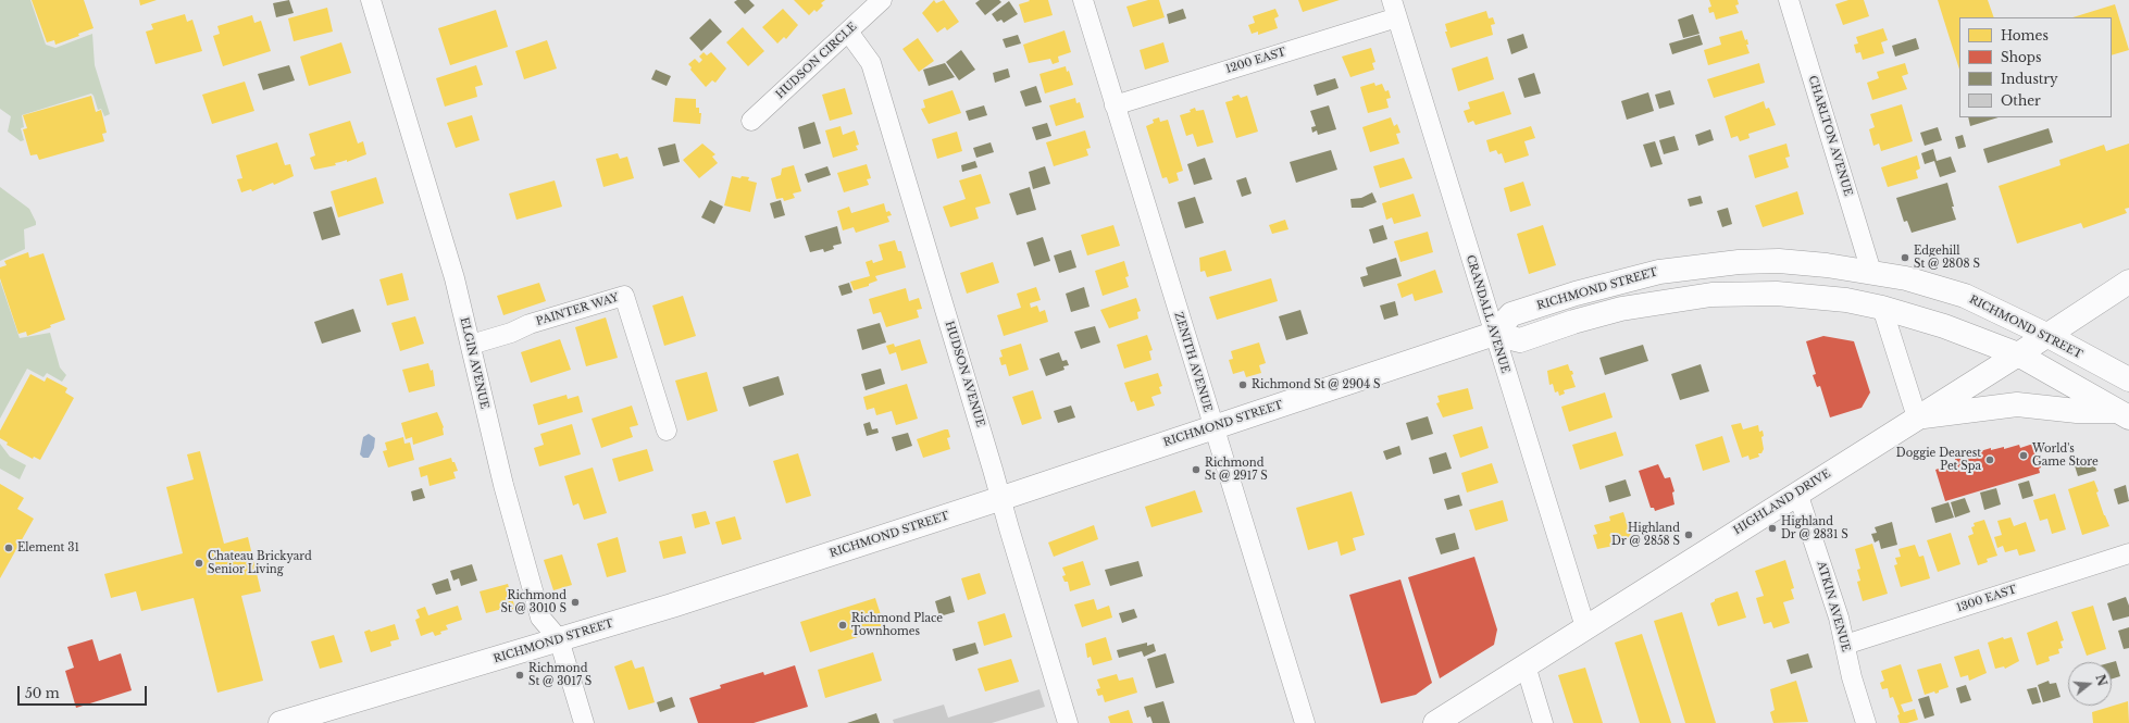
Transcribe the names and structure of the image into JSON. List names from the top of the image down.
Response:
{
  "streets": {
    "main road": ["RICHMOND STREET", "HIGHLAND DRIVE"],
    "street": [
      "HUDSON CIRCLE",
      "1200 EAST",
      "CHARLTON AVENUE",
      "PAINTER WAY",
      "CRANDALL AVENUE",
      "ZENITH AVENUE",
      "ELGIN AVENUE",
      "HUDSON AVENUE",
      "1300 EAST",
      "ATKIN AVENUE"
    ]
  },
  "crossings": [
    ["HUDSON CIRCLE", "HUDSON AVENUE"],
    ["1200 EAST", "CRANDALL AVENUE"],
    ["1200 EAST", "ZENITH AVENUE"],
    ["CHARLTON AVENUE", "RICHMOND STREET"],
    ["RICHMOND STREET", "CRANDALL AVENUE"],
    ["RICHMOND STREET", "ZENITH AVENUE"],
    ["RICHMOND STREET", "ELGIN AVENUE"],
    ["RICHMOND STREET", "HUDSON AVENUE"],
    ["RICHMOND STREET", "HIGHLAND DRIVE"],
    ["PAINTER WAY", "ELGIN AVENUE"],
    ["CRANDALL AVENUE", "HIGHLAND DRIVE"],
    ["HIGHLAND DRIVE", "ATKIN AVENUE"],
    ["1300 EAST", "ATKIN AVENUE"]
  ],
  "places": [
    "Edgehill St @ 2808 S",
    "Richmond St @ 2904 S",
    "World's Game Store",
    "Doggie Dearest Pet Spa",
    "Richmond St @ 2917 S",
    "Highland Dr @ 2831 S",
    "Highland Dr @ 2858 S",
    "Element 31",
    "Chateau Brickyard Senior Living",
    "Richmond St @ 3010 S",
    "Richmond Place Townhomes",
    "Richmond St @ 3017 S"
  ],
  "legend": [
    "Homes",
    "Shops",
    "Industry",
    "Other"
  ],
  "scale_bar": "50 m",
  "north": "right"
}
